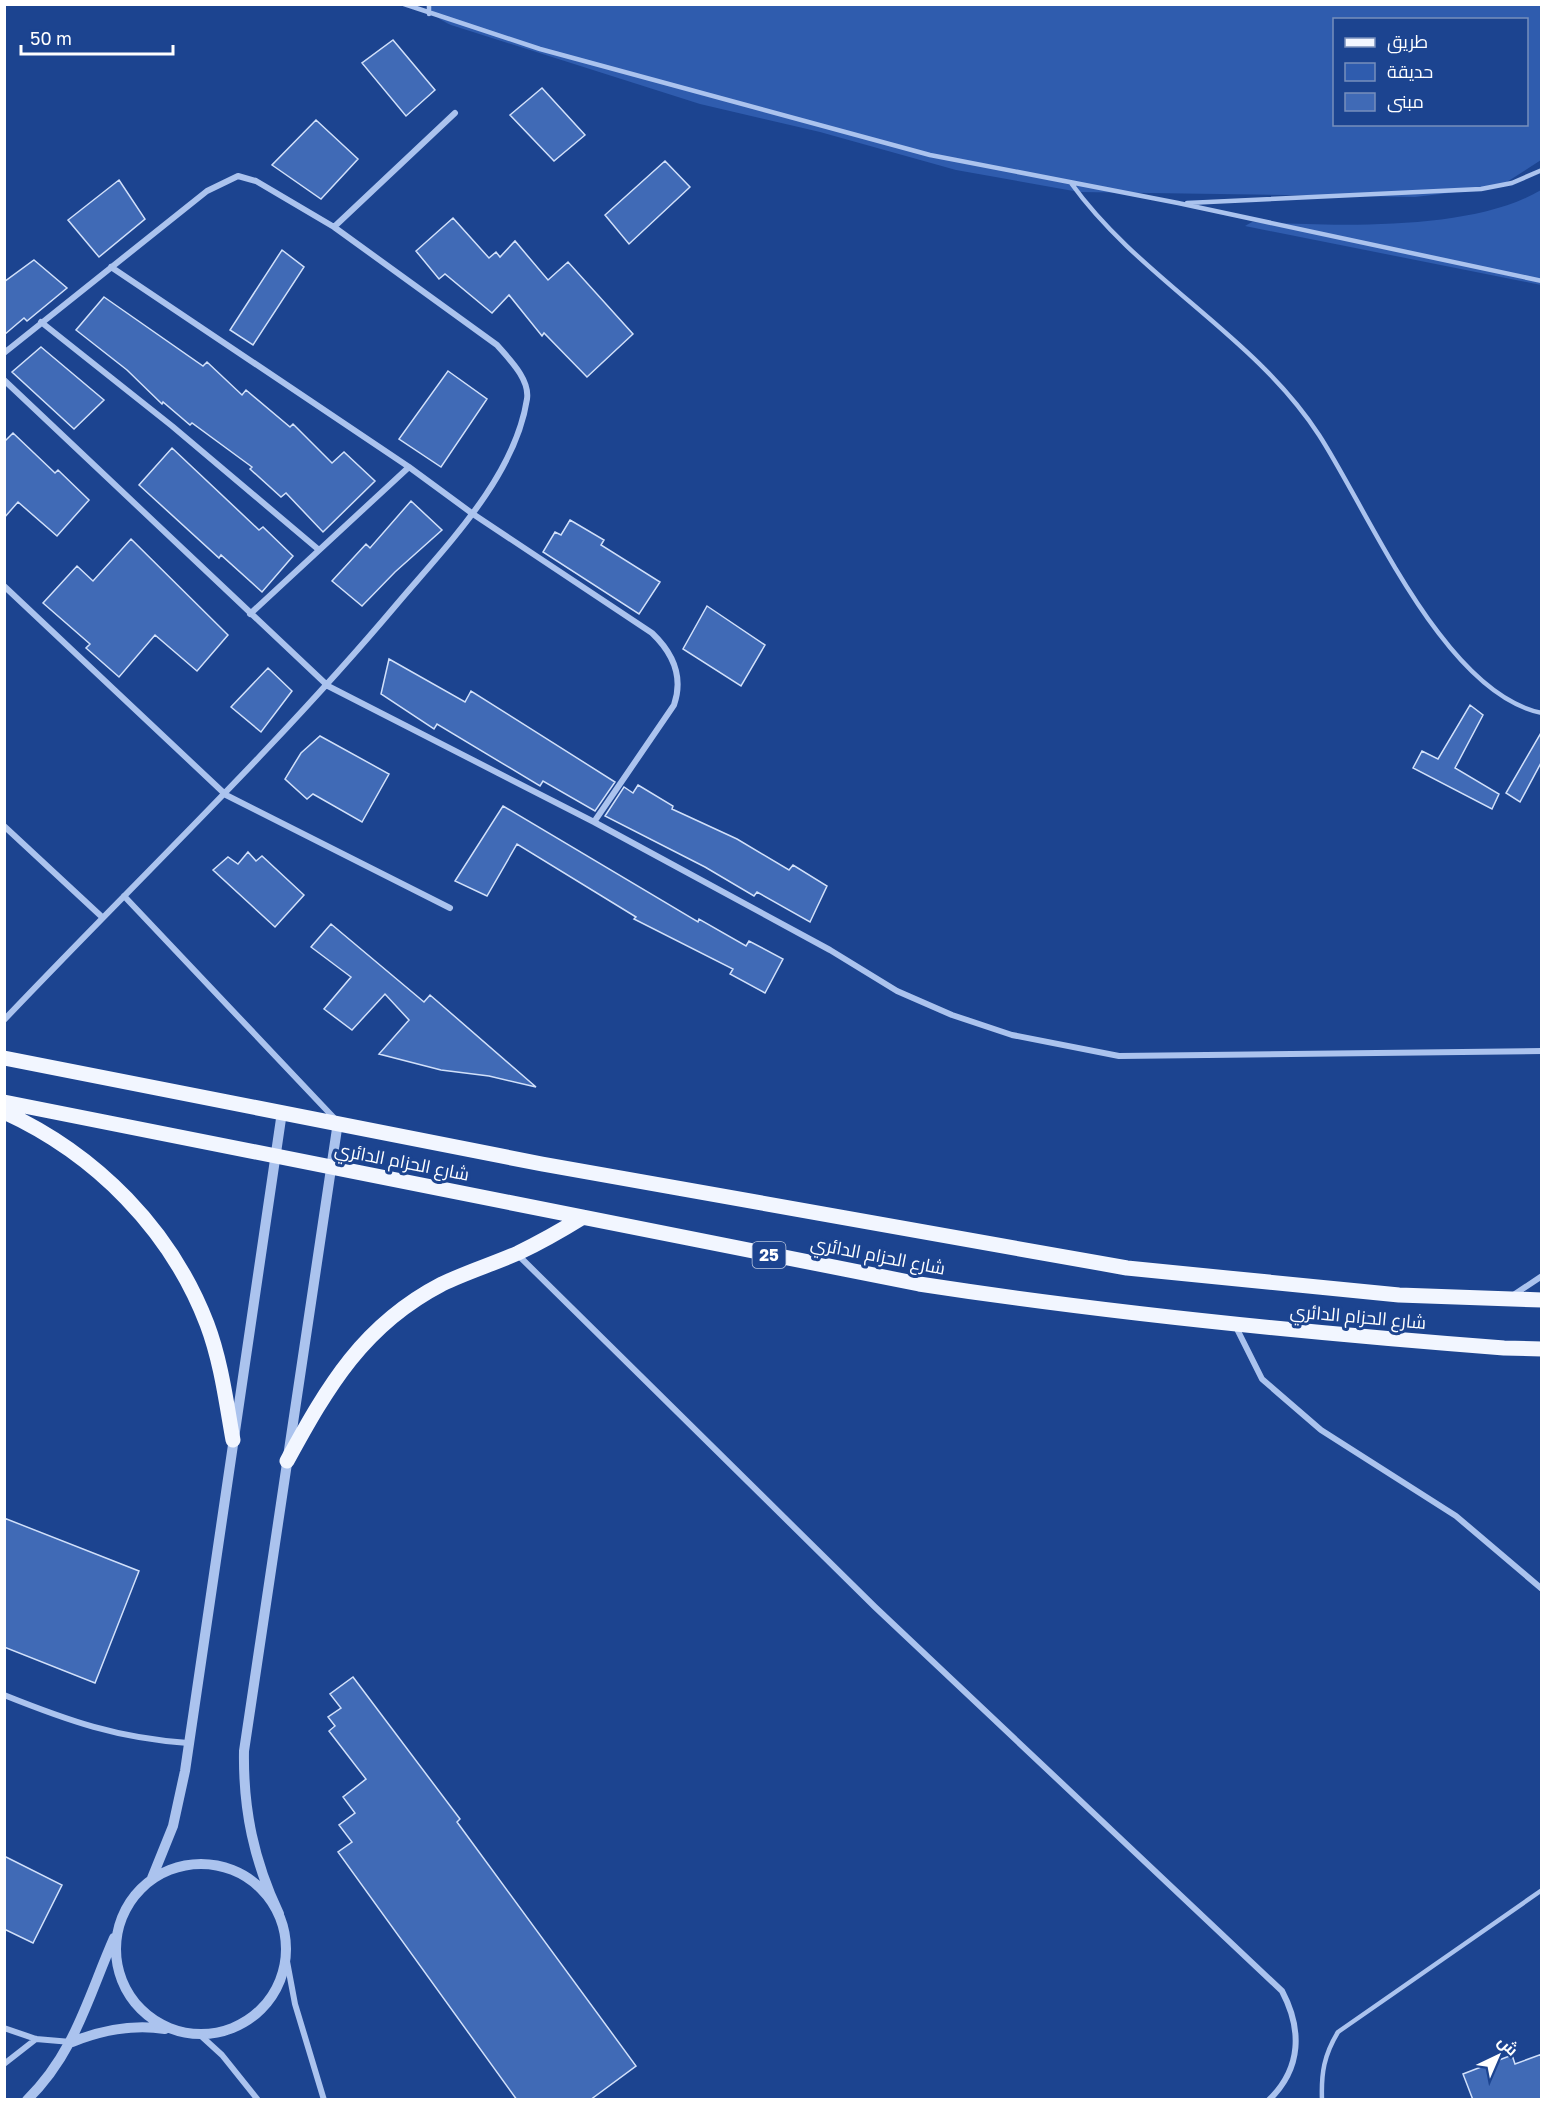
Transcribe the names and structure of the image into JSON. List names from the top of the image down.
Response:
{
  "streets": {
    "main road": ["شارع الحزام الدائري", "25"]
  },
  "legend": ["طريق", "حديقة", "مبنى"],
  "scale_bar": "50 m",
  "north": "top right"
}
